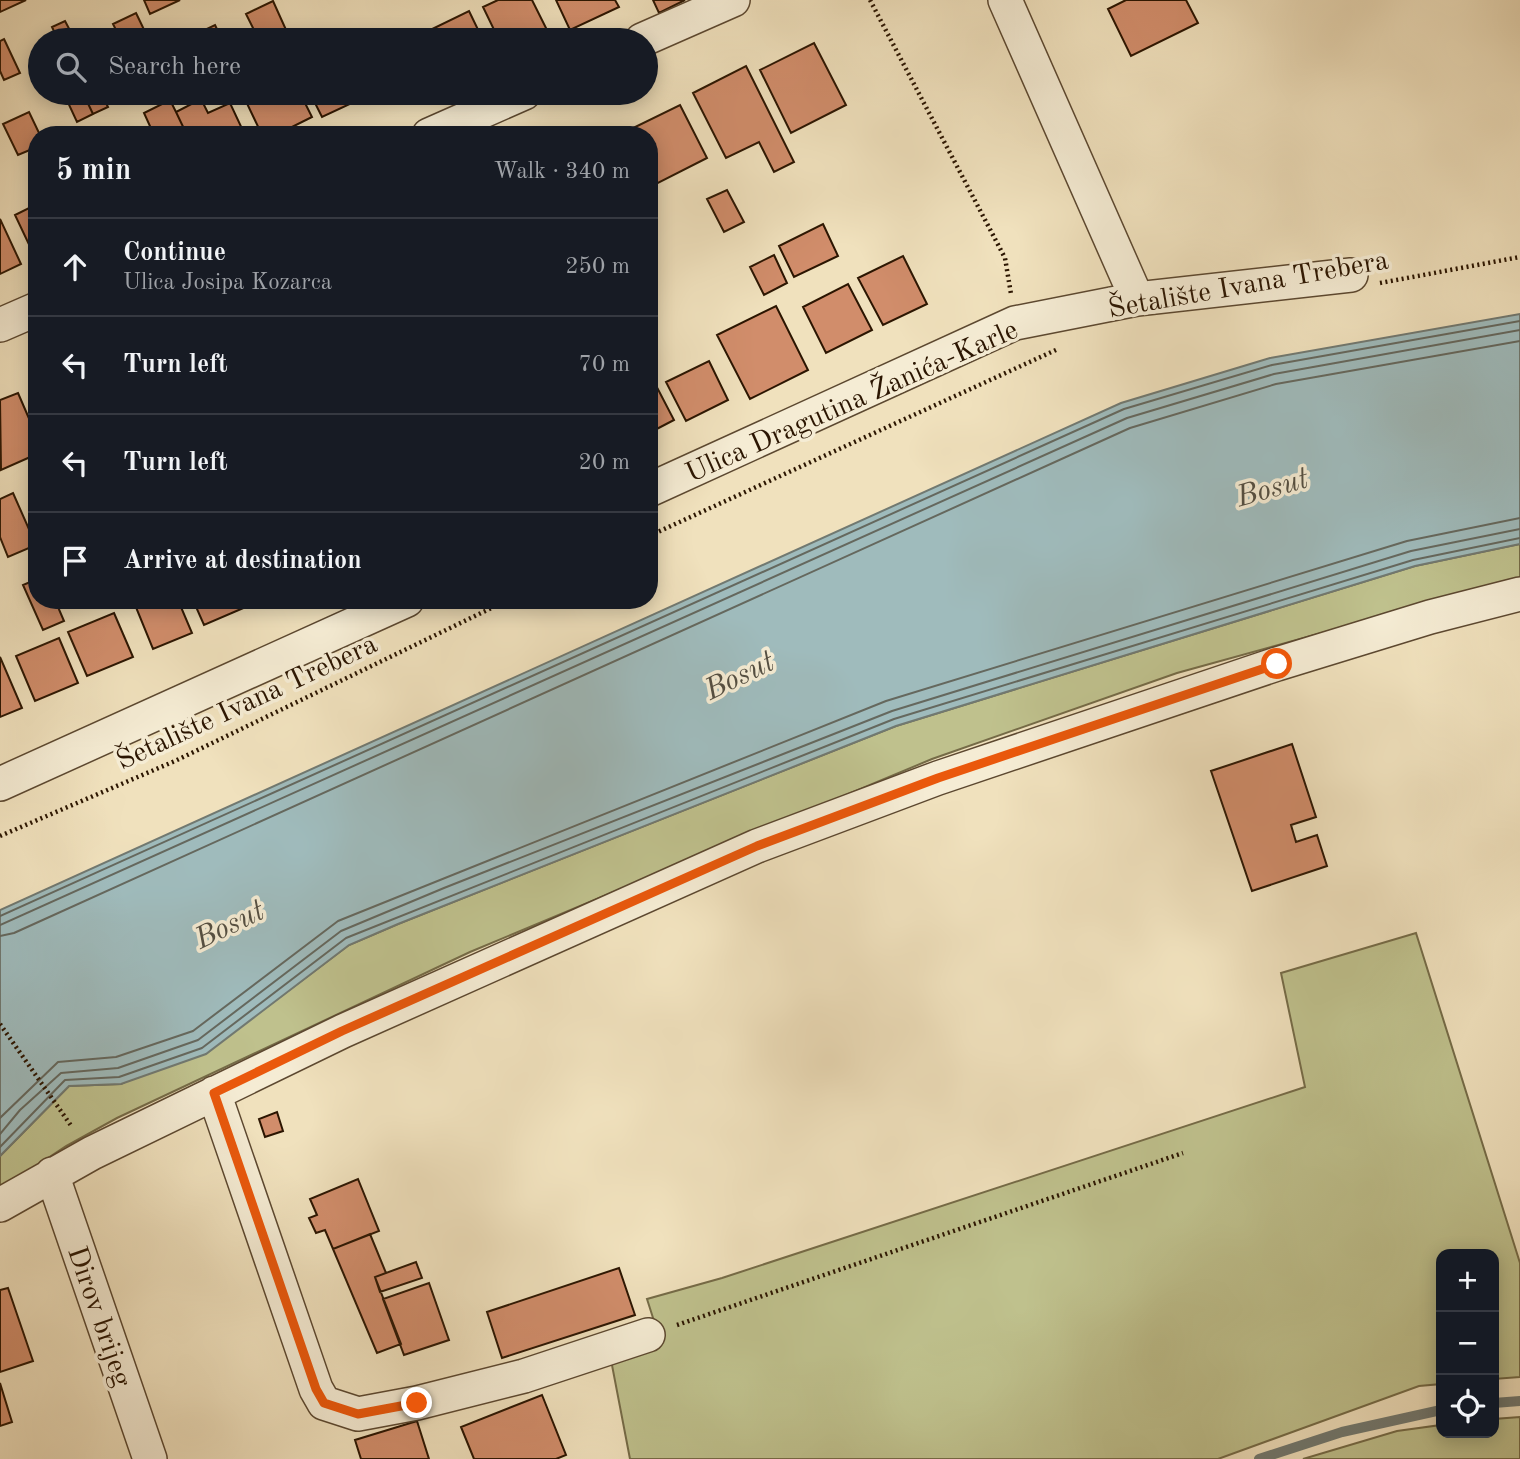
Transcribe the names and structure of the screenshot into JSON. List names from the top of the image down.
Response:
{
  "streets": {
    "street": ["Ulica Dragutina Žanića-Karle", "Dirov brijeg"],
    "path": ["Šetalište Ivana Trebera"]
  },
  "crossings": [
    ["Šetalište Ivana Trebera", "Ulica Dragutina Žanića-Karle"]
  ],
  "water": ["Bosut"],
  "page": {
    "search": "Search here",
    "heading": ["5 min", "Walk · 340 m"],
    "list": [
      ["Continue", "Ulica Josipa Kozarca", "250 m"],
      ["Turn left", "70 m"],
      ["Turn left", "20 m"],
      "Arrive at destination"
    ],
    "map_buttons": ["+", "−"]
  }
}
